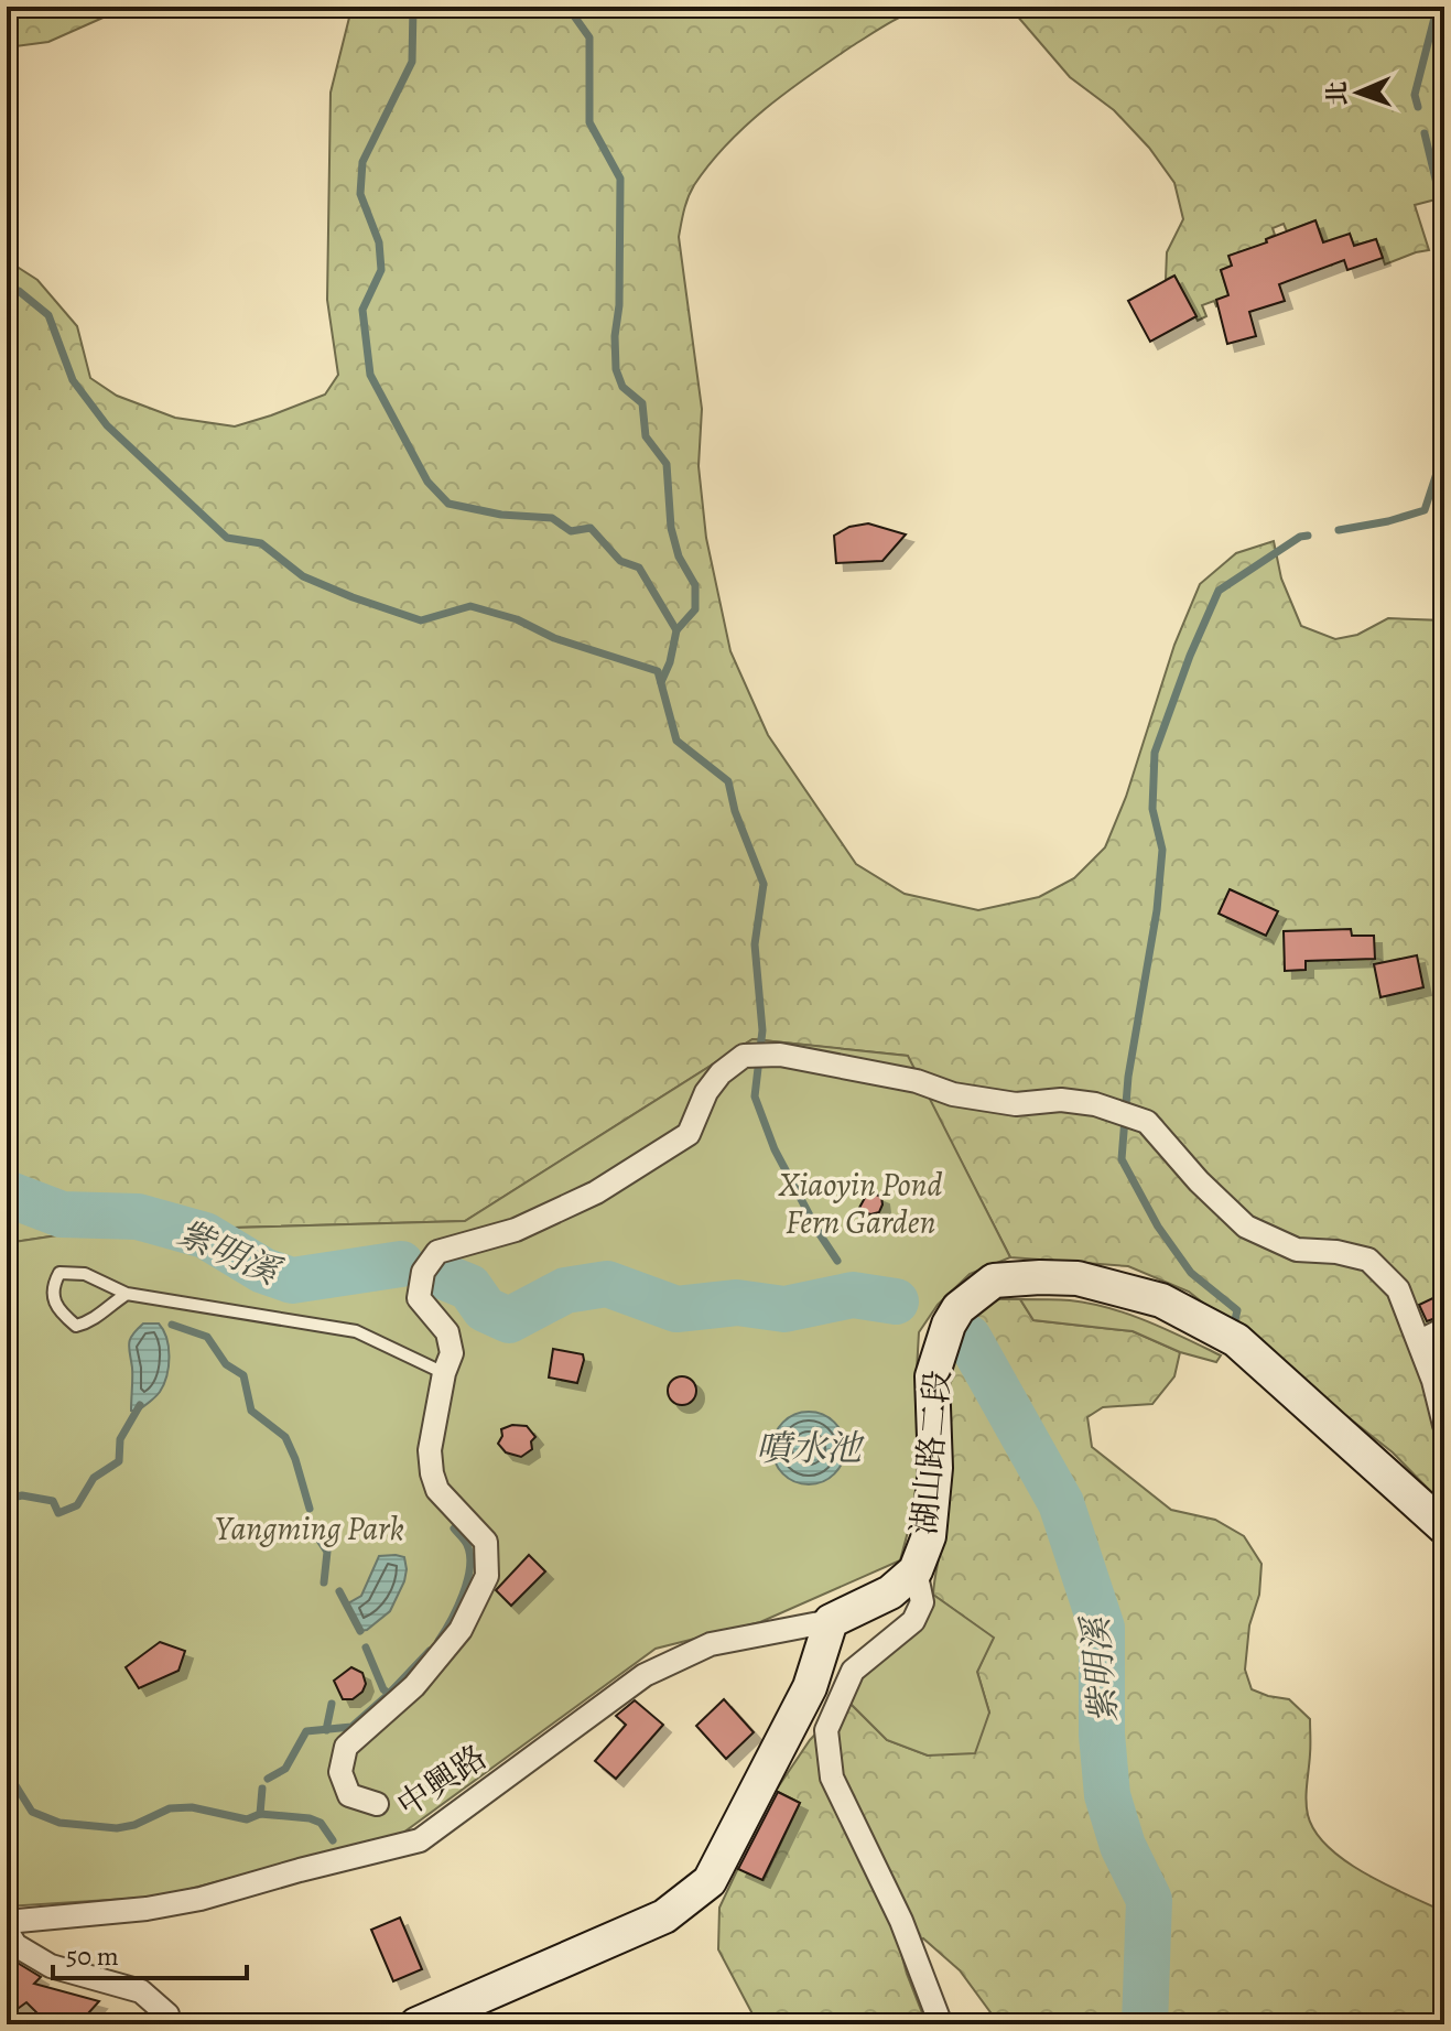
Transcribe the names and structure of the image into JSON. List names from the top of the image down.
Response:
{
  "streets": {
    "street": ["湖山路二段", "中興路"]
  },
  "crossings": [
    ["湖山路二段", "中興路"]
  ],
  "water": ["紫明溪", "噴水池"],
  "parks": ["Xiaoyin Pond Fern Garden", "Yangming Park"],
  "scale_bar": "50 m",
  "north": "left"
}
